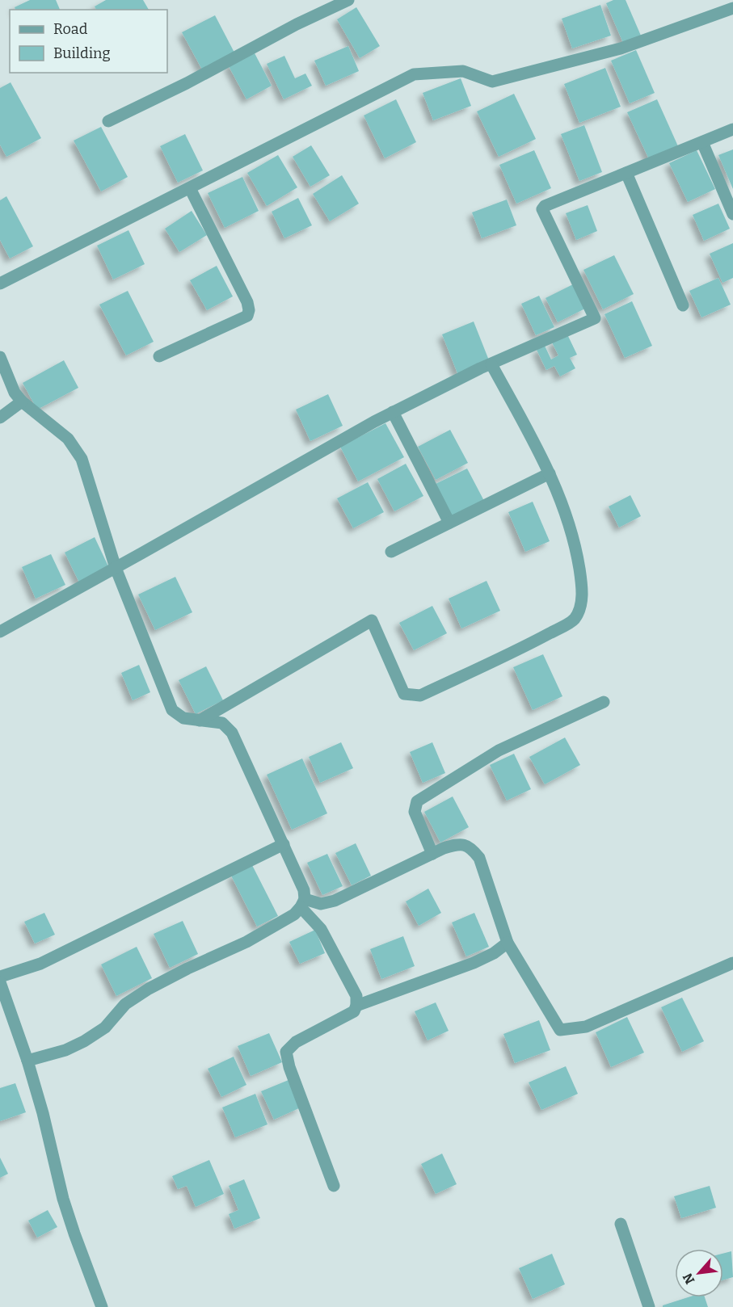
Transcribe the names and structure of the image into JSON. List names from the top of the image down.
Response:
{
  "legend": ["Road", "Building"],
  "north": "bottom left"
}
